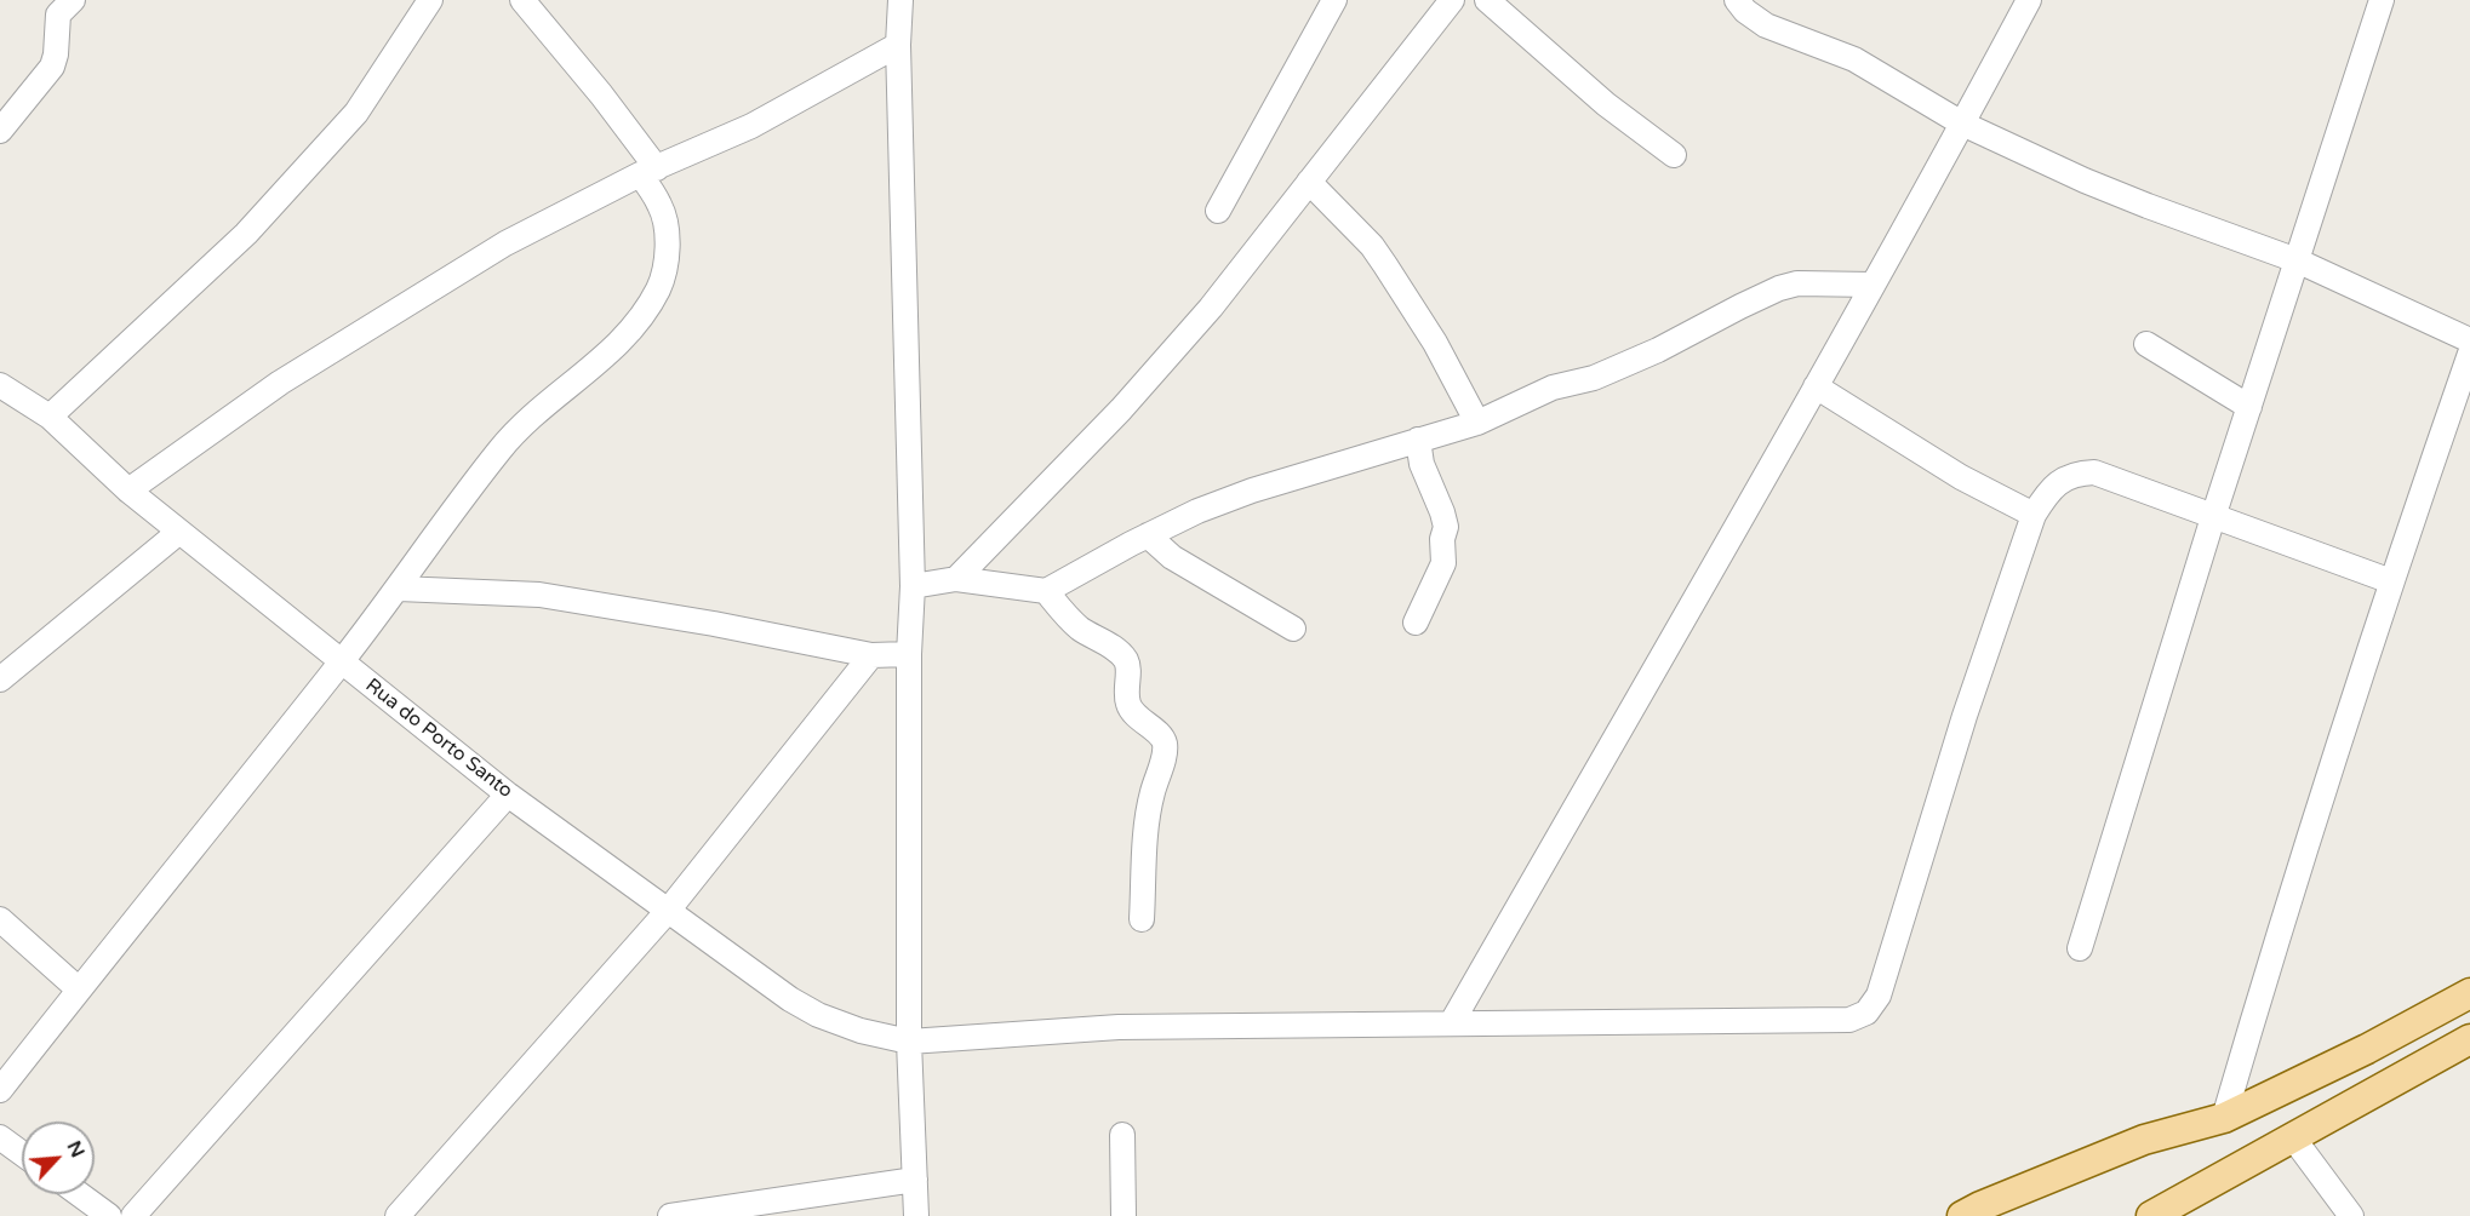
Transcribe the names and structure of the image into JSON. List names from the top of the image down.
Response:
{
  "streets": {
    "street": ["Rua do Porto Santo"]
  },
  "north": "top right"
}
